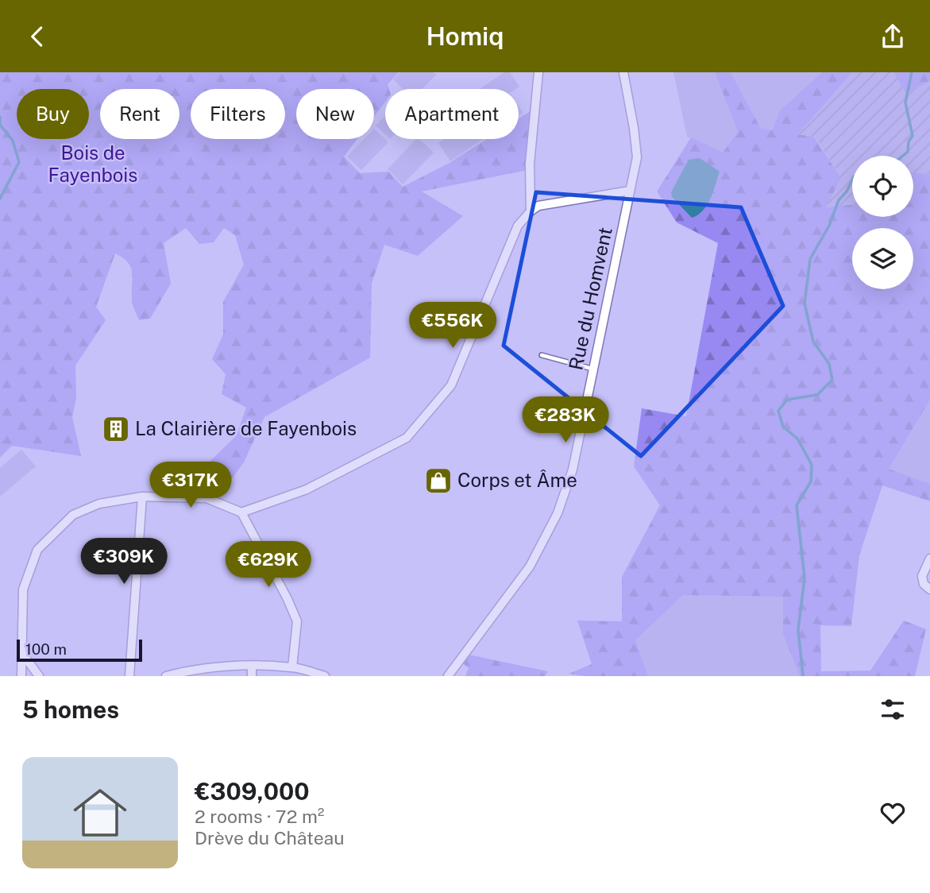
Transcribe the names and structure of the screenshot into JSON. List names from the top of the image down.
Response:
{
  "streets": {
    "street": ["Rue du Homvent"]
  },
  "parks": ["Bois de Fayenbois"],
  "places": {
    "building": ["La Clairière de Fayenbois"],
    "shop": ["Corps et Âme"]
  },
  "scale_bar": "100 m",
  "page": {
    "header": "Homiq",
    "chip": [
      "Buy",
      "Rent",
      "Filters",
      "New",
      "Apartment"
    ],
    "price": [
      "€556K",
      "€283K",
      "€317K",
      "€309K",
      "€629K"
    ],
    "scale": "100 m",
    "heading": "5 homes",
    "list": [
      {
        "name": "€309,000",
        "note": "2 rooms · 72 m² · Drève du Château"
      }
    ]
  }
}
